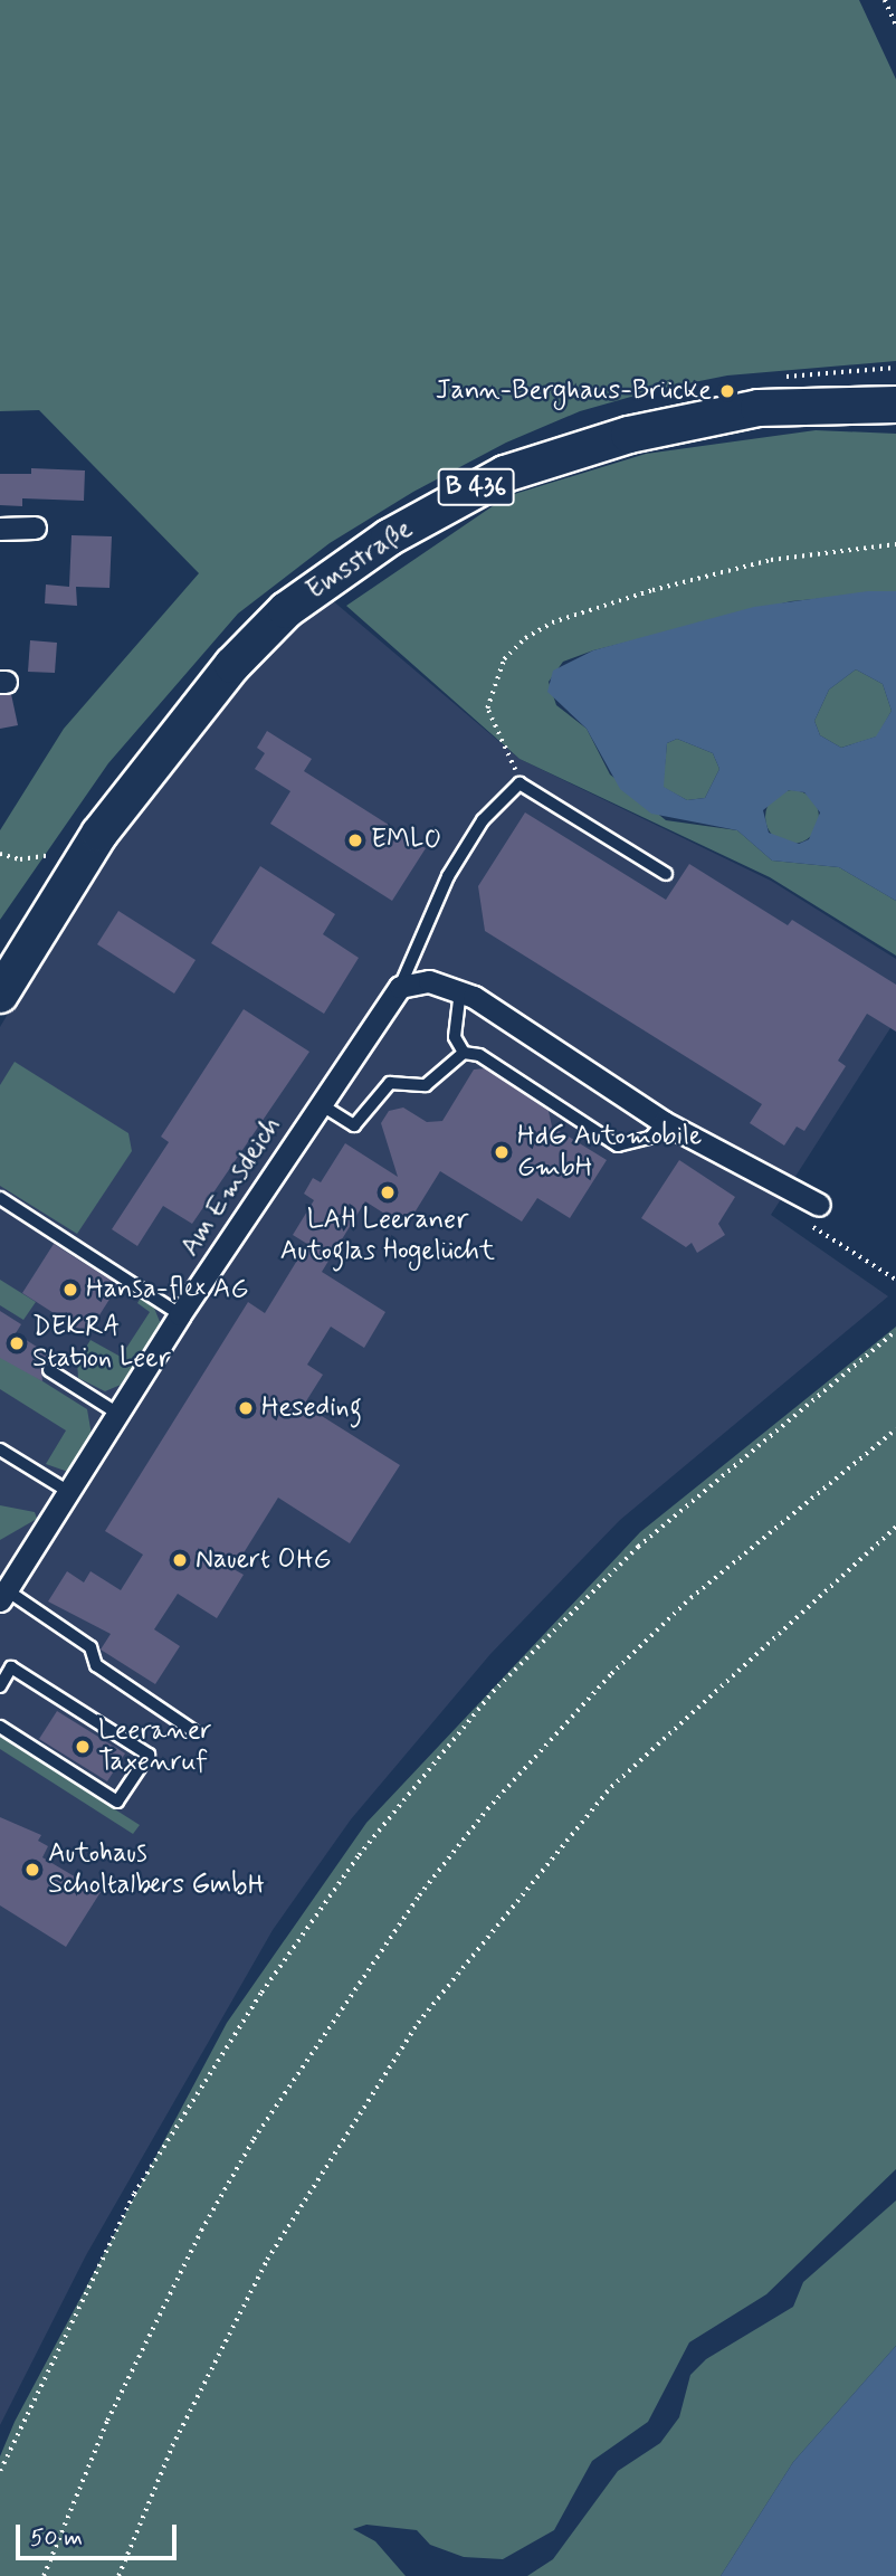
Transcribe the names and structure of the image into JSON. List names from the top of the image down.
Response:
{
  "streets": {
    "main road": ["B 436", "Emsstraße"],
    "street": ["Am Emsdeich"]
  },
  "places": [
    "Jann-Berghaus-Brücke",
    "EMLO",
    "HdG Automobile GmbH",
    "LAH Leeraner Autoglas Hogelücht",
    "Hansa-flex AG",
    "DEKRA Station Leer",
    "Heseding",
    "Nauert OHG",
    "Leeraner Taxenruf",
    "Autohaus Scholtalbers GmbH"
  ],
  "scale_bar": "50 m"
}
